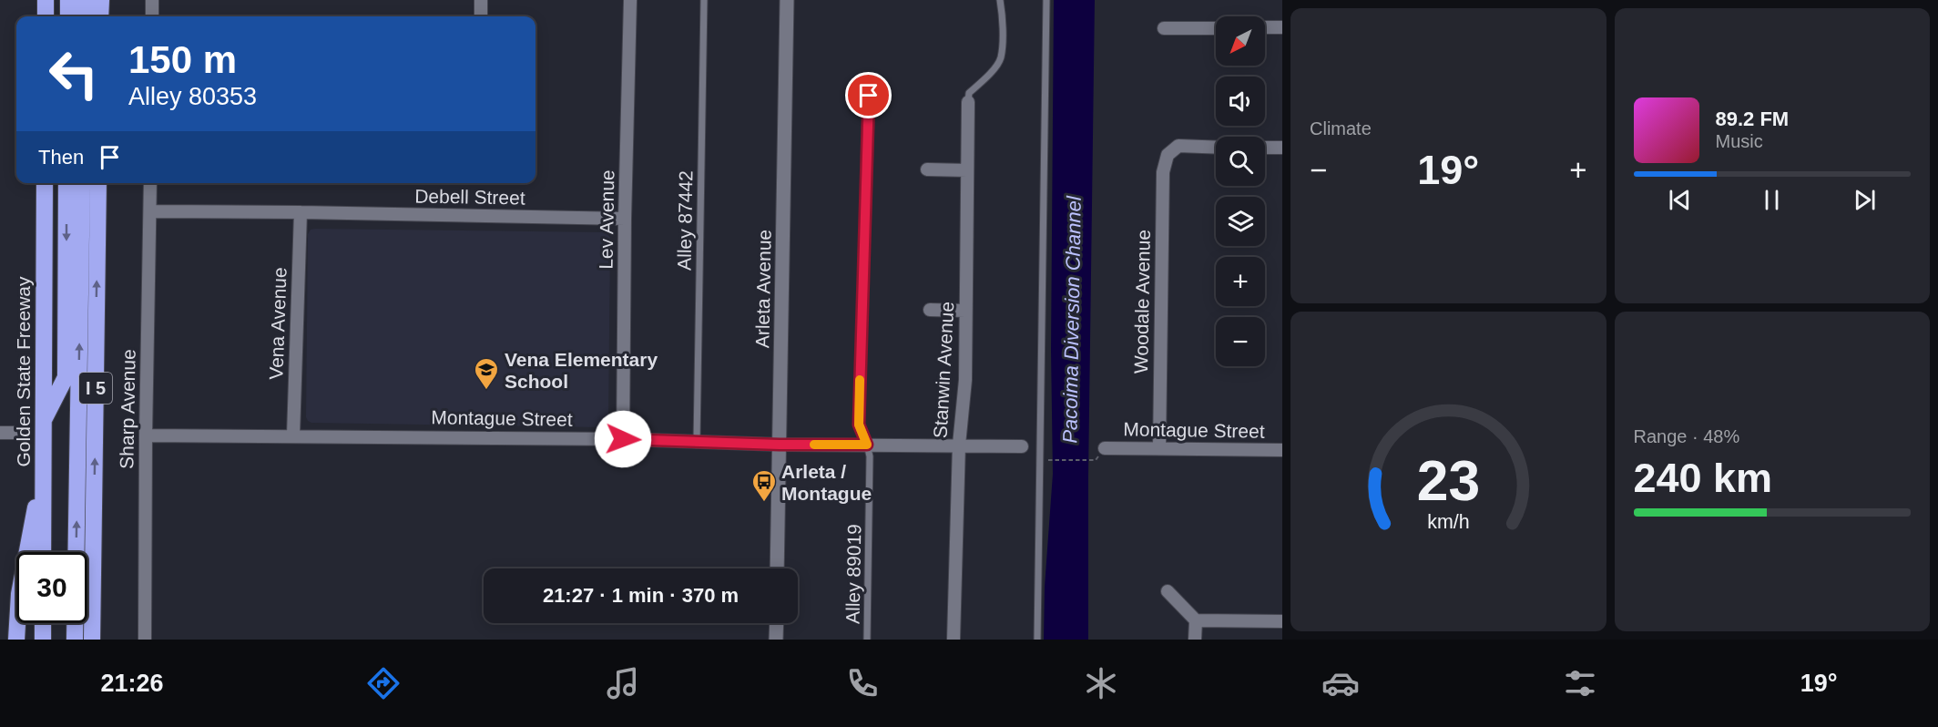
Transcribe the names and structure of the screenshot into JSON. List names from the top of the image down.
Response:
{
  "streets": {
    "highway": ["Golden State Freeway", "I 5"],
    "main road": ["Arleta Avenue"],
    "street": [
      "Debell Street",
      "Lev Avenue",
      "Woodale Avenue",
      "Vena Avenue",
      "Stanwin Avenue",
      "Sharp Avenue",
      "Montague Street"
    ],
    "lane": ["Alley 87442", "Alley 89019"]
  },
  "crossings": [
    ["Debell Street", "Lev Avenue"],
    ["Debell Street", "Vena Avenue"],
    ["Debell Street", "Sharp Avenue"],
    ["Lev Avenue", "Montague Street"],
    ["Alley 87442", "Montague Street"],
    ["Arleta Avenue", "Montague Street"],
    ["Woodale Avenue", "Montague Street"],
    ["Vena Avenue", "Montague Street"],
    ["Stanwin Avenue", "Montague Street"],
    ["Sharp Avenue", "Montague Street"],
    ["Montague Street", "Alley 89019"]
  ],
  "water": ["Pacoima Diversion Channel"],
  "places": {
    "school or university": ["Vena Elementary School"],
    "bus stop": ["Arleta / Montague"]
  },
  "north": "bottom left",
  "page": {
    "tile": [
      "Climate",
      ["Range · 48%", "240 km"]
    ],
    "map_buttons": ["+", "−"],
    "turn": ["150 m", "Alley 80353"],
    "song": ["89.2 FM", "Music"],
    "then": "Then",
    "heat": ["−", "19°", "+"],
    "limit": "30",
    "trip": "21:27 · 1 min · 370 m",
    "tabs": ["21:26", "19°"],
    "gauge": ["23", "km/h"]
  }
}
